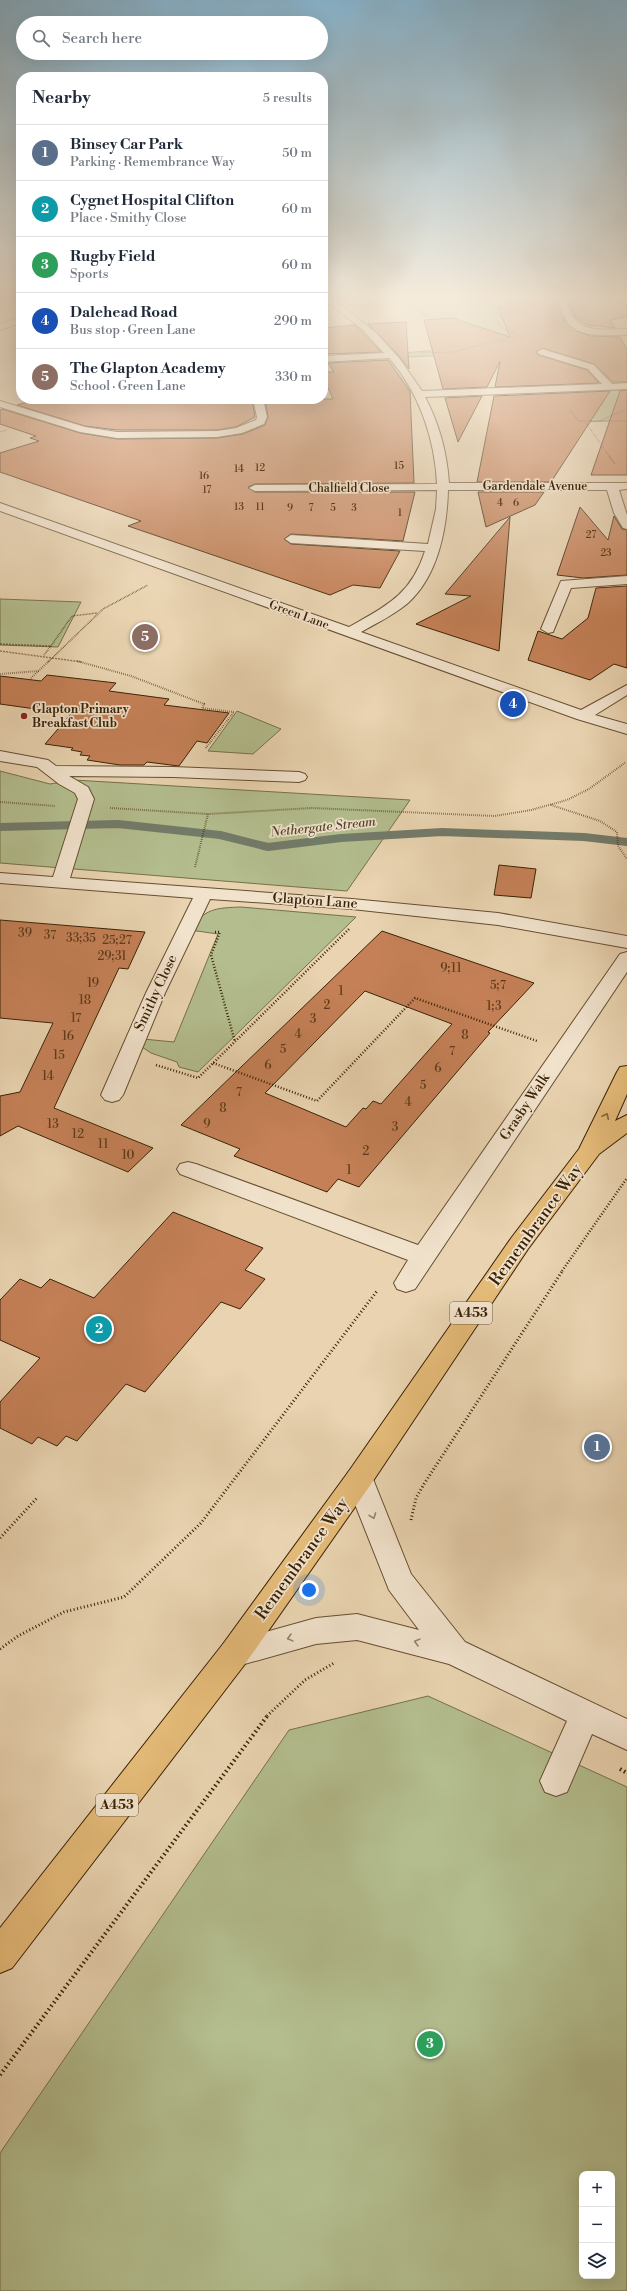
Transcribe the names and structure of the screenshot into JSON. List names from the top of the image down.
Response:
{
  "streets": {
    "highway": ["Remembrance Way", "A453"],
    "street": [
      "Gardendale Avenue",
      "Chalfield Close",
      "Green Lane",
      "Glapton Lane",
      "Smithy Close",
      "Grasby Walk"
    ]
  },
  "crossings": [
    ["Gardendale Avenue", "Chalfield Close"],
    ["Glapton Lane", "Smithy Close"]
  ],
  "water": ["Nethergate Stream"],
  "places": ["Glapton Primary Breakfast Club"],
  "house_numbers": [
    "15",
    "12",
    "14",
    "16",
    "17",
    "4",
    "6",
    "13",
    "11",
    "9",
    "7",
    "5",
    "3",
    "1",
    "27",
    "23",
    "39",
    "37",
    "33;35",
    "25;27",
    "29;31",
    "9;11",
    "19",
    "5;7",
    "1",
    "18",
    "2",
    "1;3",
    "17",
    "3",
    "4",
    "8",
    "16",
    "5",
    "7",
    "15",
    "6",
    "6",
    "14",
    "5",
    "7",
    "4",
    "8",
    "13",
    "9",
    "3",
    "12",
    "11",
    "2",
    "10",
    "1"
  ],
  "page": {
    "search": "Search here",
    "heading": ["Nearby", "5 results"],
    "list": [
      {
        "mark": "1",
        "name": "Binsey Car Park",
        "note": "Parking · Remembrance Way",
        "value": "50 m"
      },
      {
        "mark": "2",
        "name": "Cygnet Hospital Clifton",
        "note": "Place · Smithy Close",
        "value": "60 m"
      },
      {
        "mark": "3",
        "name": "Rugby Field",
        "note": "Sports",
        "value": "60 m"
      },
      {
        "mark": "4",
        "name": "Dalehead Road",
        "note": "Bus stop · Green Lane",
        "value": "290 m"
      },
      {
        "mark": "5",
        "name": "The Glapton Academy",
        "note": "School · Green Lane",
        "value": "330 m"
      }
    ],
    "pins": [
      "5",
      "4",
      "2",
      "1",
      "3"
    ],
    "map_buttons": ["+", "−"]
  }
}
